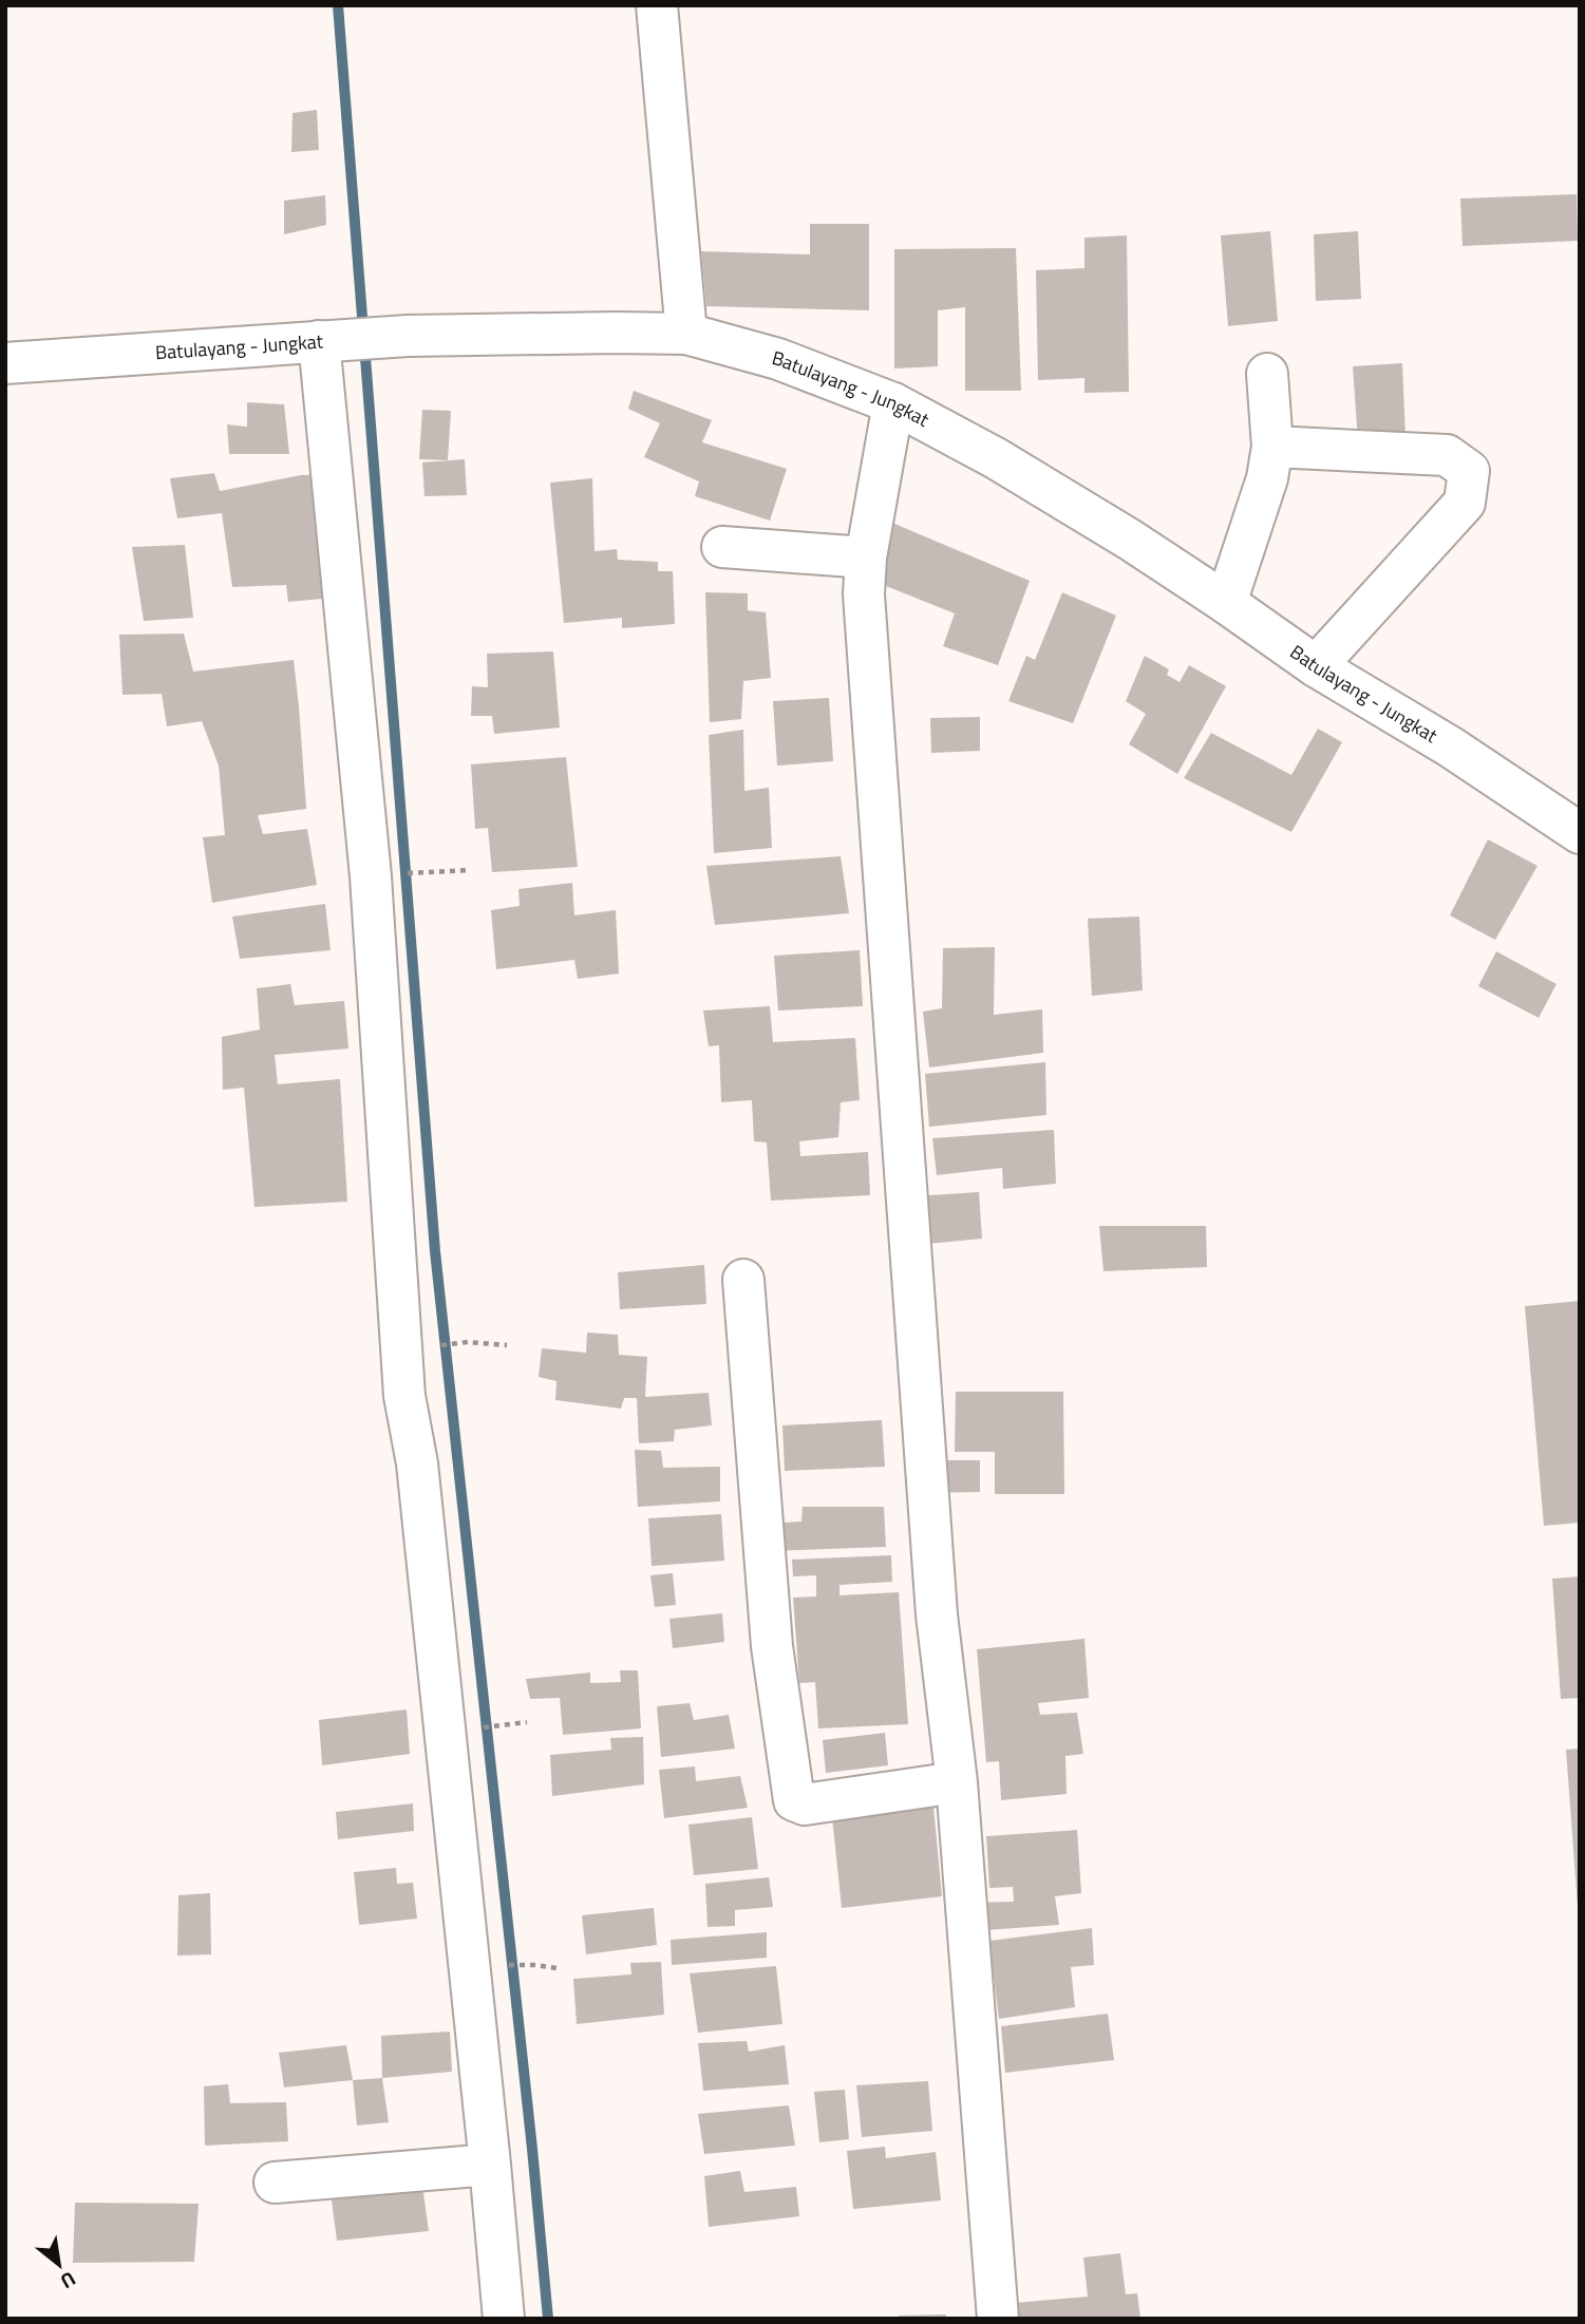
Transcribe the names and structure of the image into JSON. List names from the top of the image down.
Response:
{
  "streets": {
    "main road": ["Batulayang - Jungkat"]
  },
  "north": "bottom right"
}
